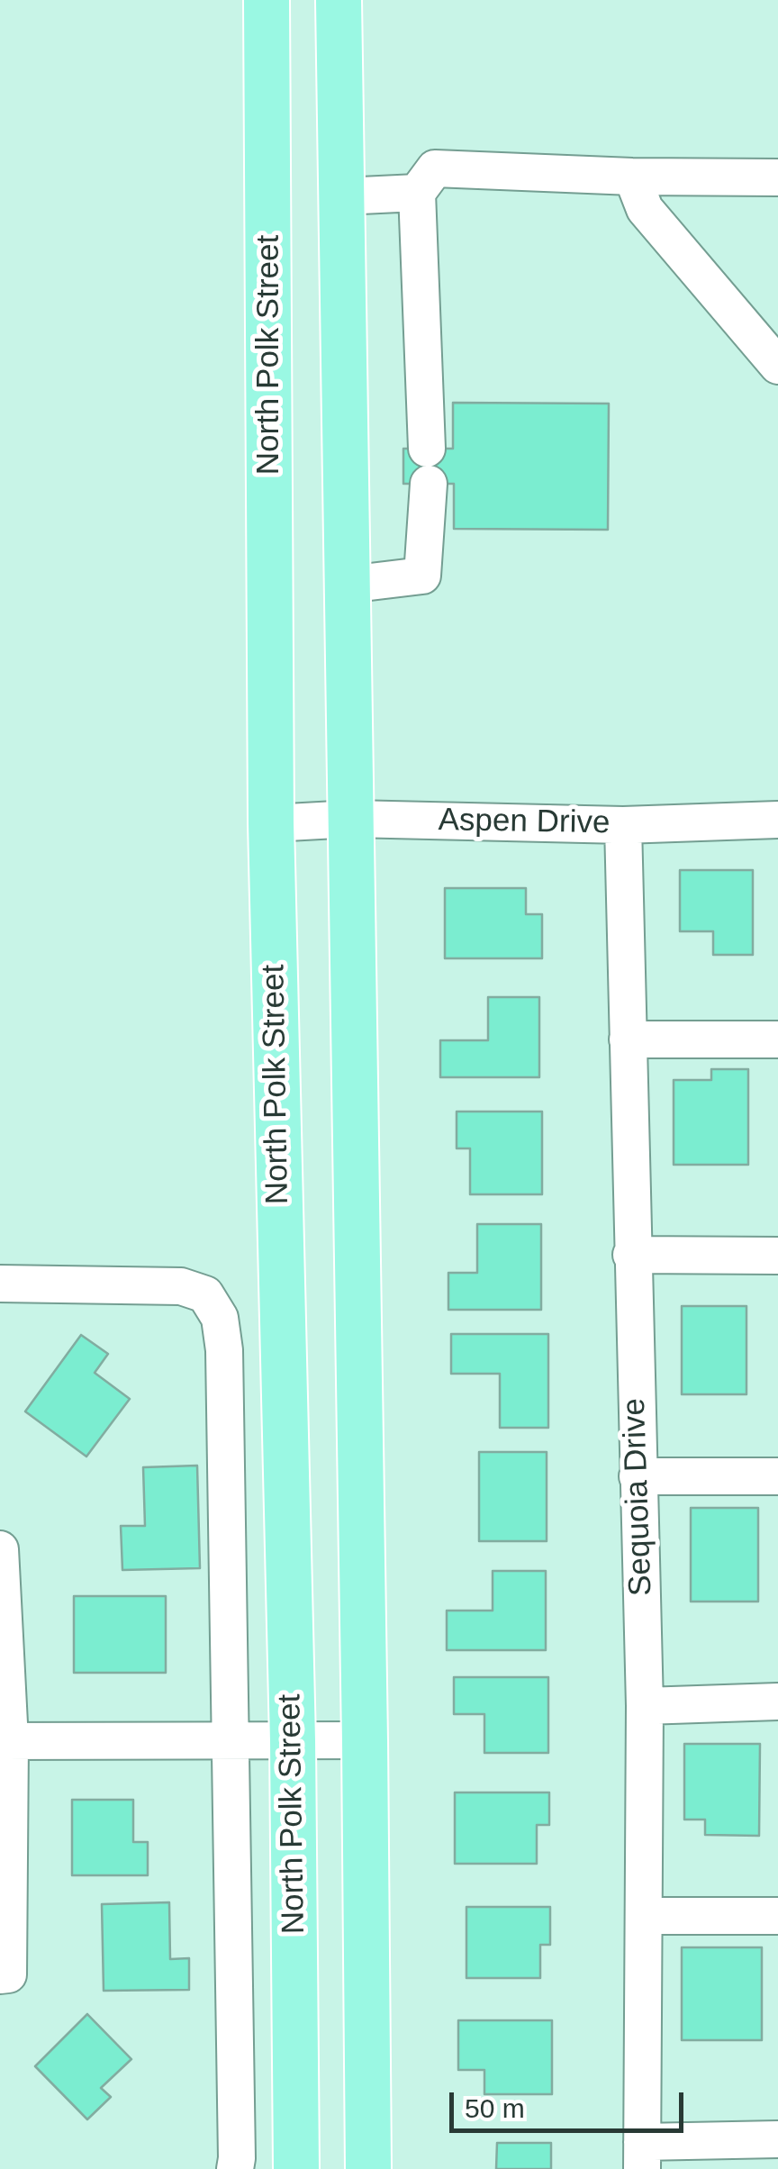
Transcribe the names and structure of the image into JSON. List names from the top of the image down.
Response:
{
  "streets": {
    "main road": ["North Polk Street"],
    "street": ["Aspen Drive", "Sequoia Drive"]
  },
  "crossings": [
    ["North Polk Street", "Aspen Drive"],
    ["Aspen Drive", "Sequoia Drive"]
  ],
  "scale_bar": "50 m"
}
